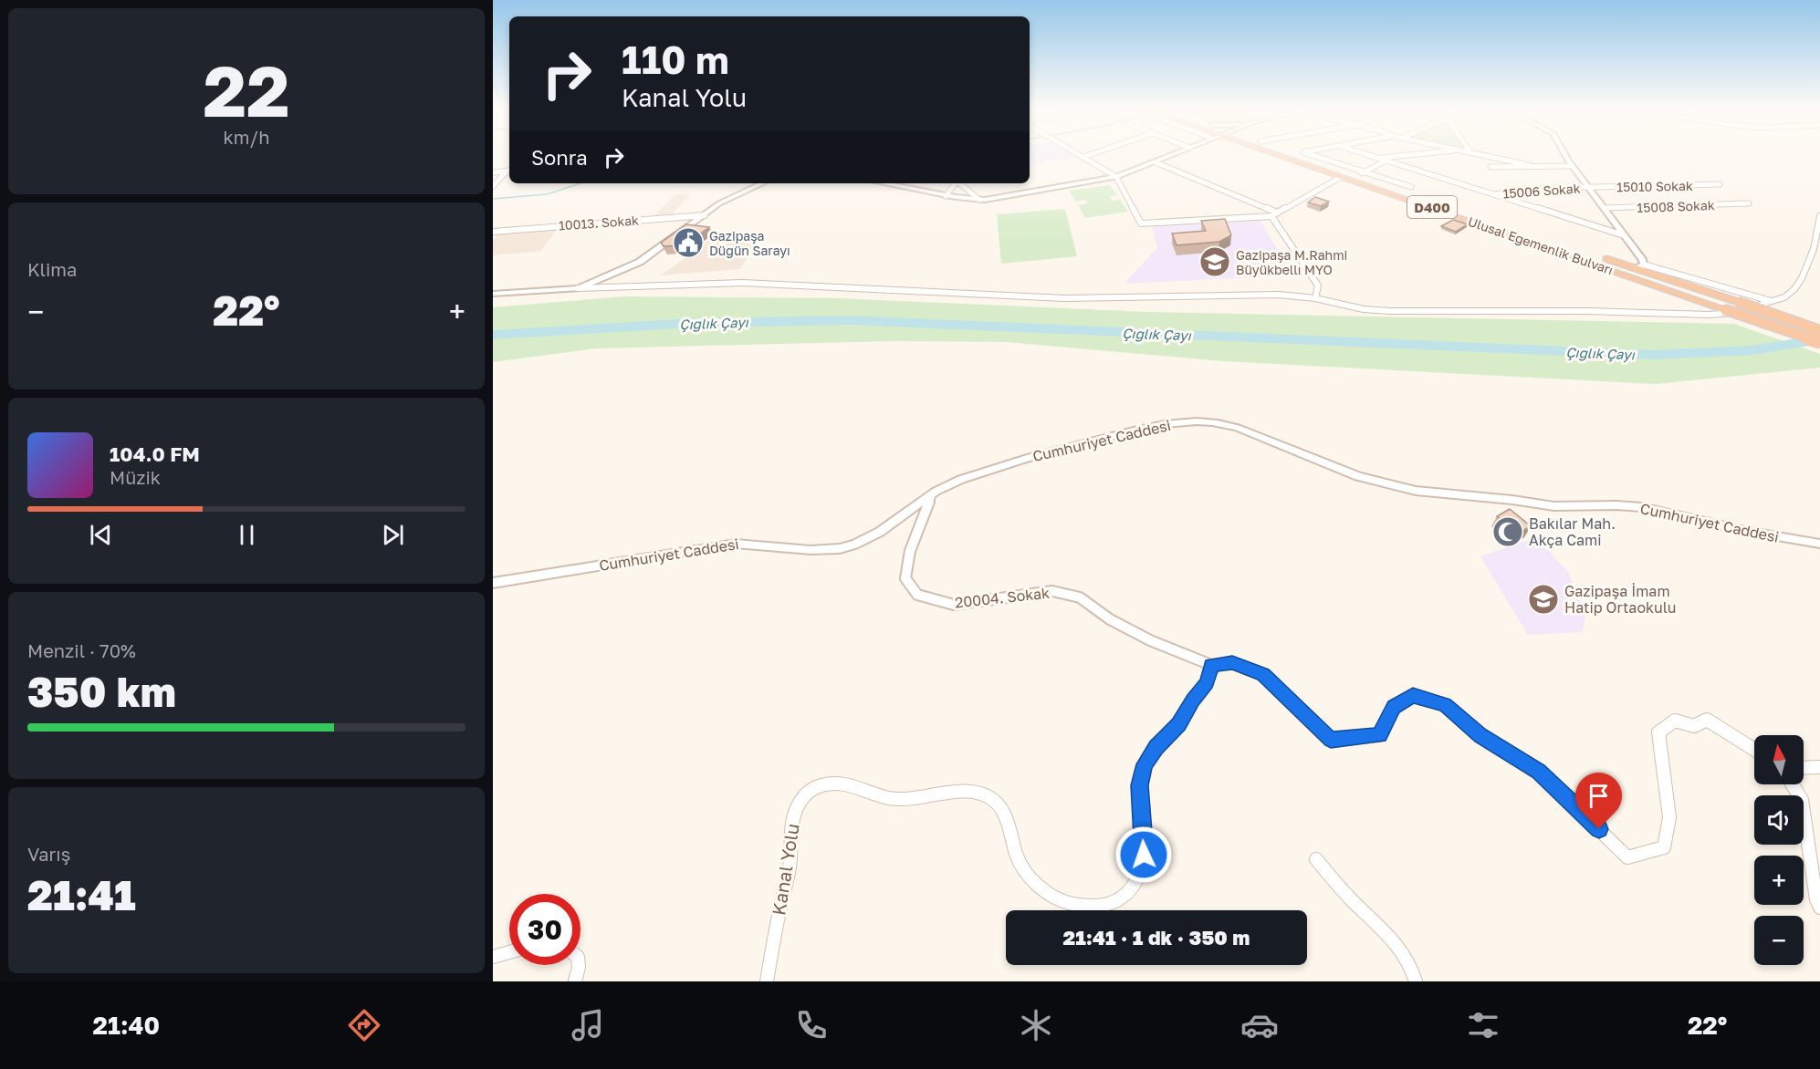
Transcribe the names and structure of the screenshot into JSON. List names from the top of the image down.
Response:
{
  "streets": {
    "highway": ["D400", "Ulusal Egemenlik Bulvarı"],
    "street": [
      "15010 Sokak",
      "15006 Sokak",
      "15008 Sokak",
      "10013. Sokak",
      "Cumhuriyet Caddesi",
      "20004. Sokak",
      "Kanal Yolu"
    ]
  },
  "crossings": [
    ["15010 Sokak", "15006 Sokak"],
    ["Cumhuriyet Caddesi", "20004. Sokak"],
    ["20004. Sokak", "Kanal Yolu"]
  ],
  "water": ["Çığlık Çayı"],
  "places": {
    "public building": ["Gazipaşa Düğün Sarayı"],
    "school or university": ["Gazipaşa M.Rahmi Büyükbellı MYO", "Gazipaşa İmam Hatip Ortaokulu"],
    "mosque": ["Bakılar Mah. Akça Cami"]
  },
  "north": "top",
  "page": {
    "tile": [
      ["22", "km/h"],
      "Klima",
      ["Menzil · 70%", "350 km"],
      ["Varış", "21:41"]
    ],
    "turn": ["110 m", "Kanal Yolu"],
    "then": "Sonra",
    "heat": ["−", "22°", "+"],
    "song": ["104.0 FM", "Müzik"],
    "map_buttons": ["+", "−"],
    "limit": "30",
    "trip": "21:41 · 1 dk · 350 m",
    "tabs": ["21:40", "22°"]
  }
}
